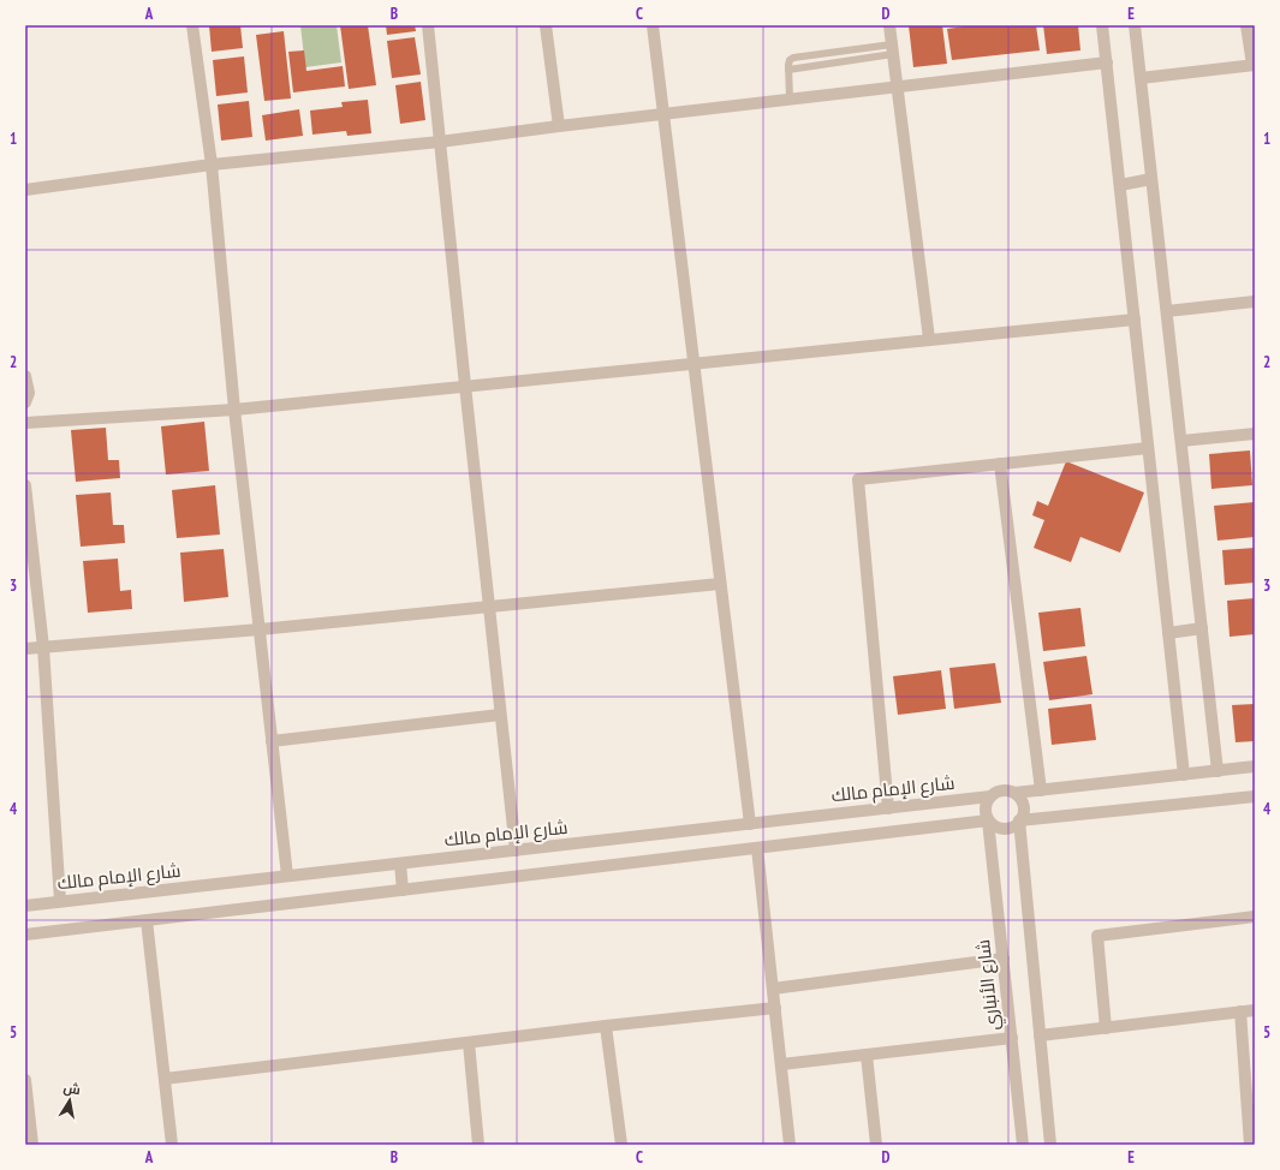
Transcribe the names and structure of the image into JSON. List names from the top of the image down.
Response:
{
  "streets": {
    "street": ["شارع الإمام مالك", "شارع الأنباري"]
  },
  "crossings": [
    ["شارع الإمام مالك", "شارع الأنباري"]
  ],
  "north": "top",
  "grid": {
    "columns": [
      "A",
      "B",
      "C",
      "D",
      "E"
    ],
    "rows": [
      "1",
      "2",
      "3",
      "4",
      "5"
    ]
  }
}
